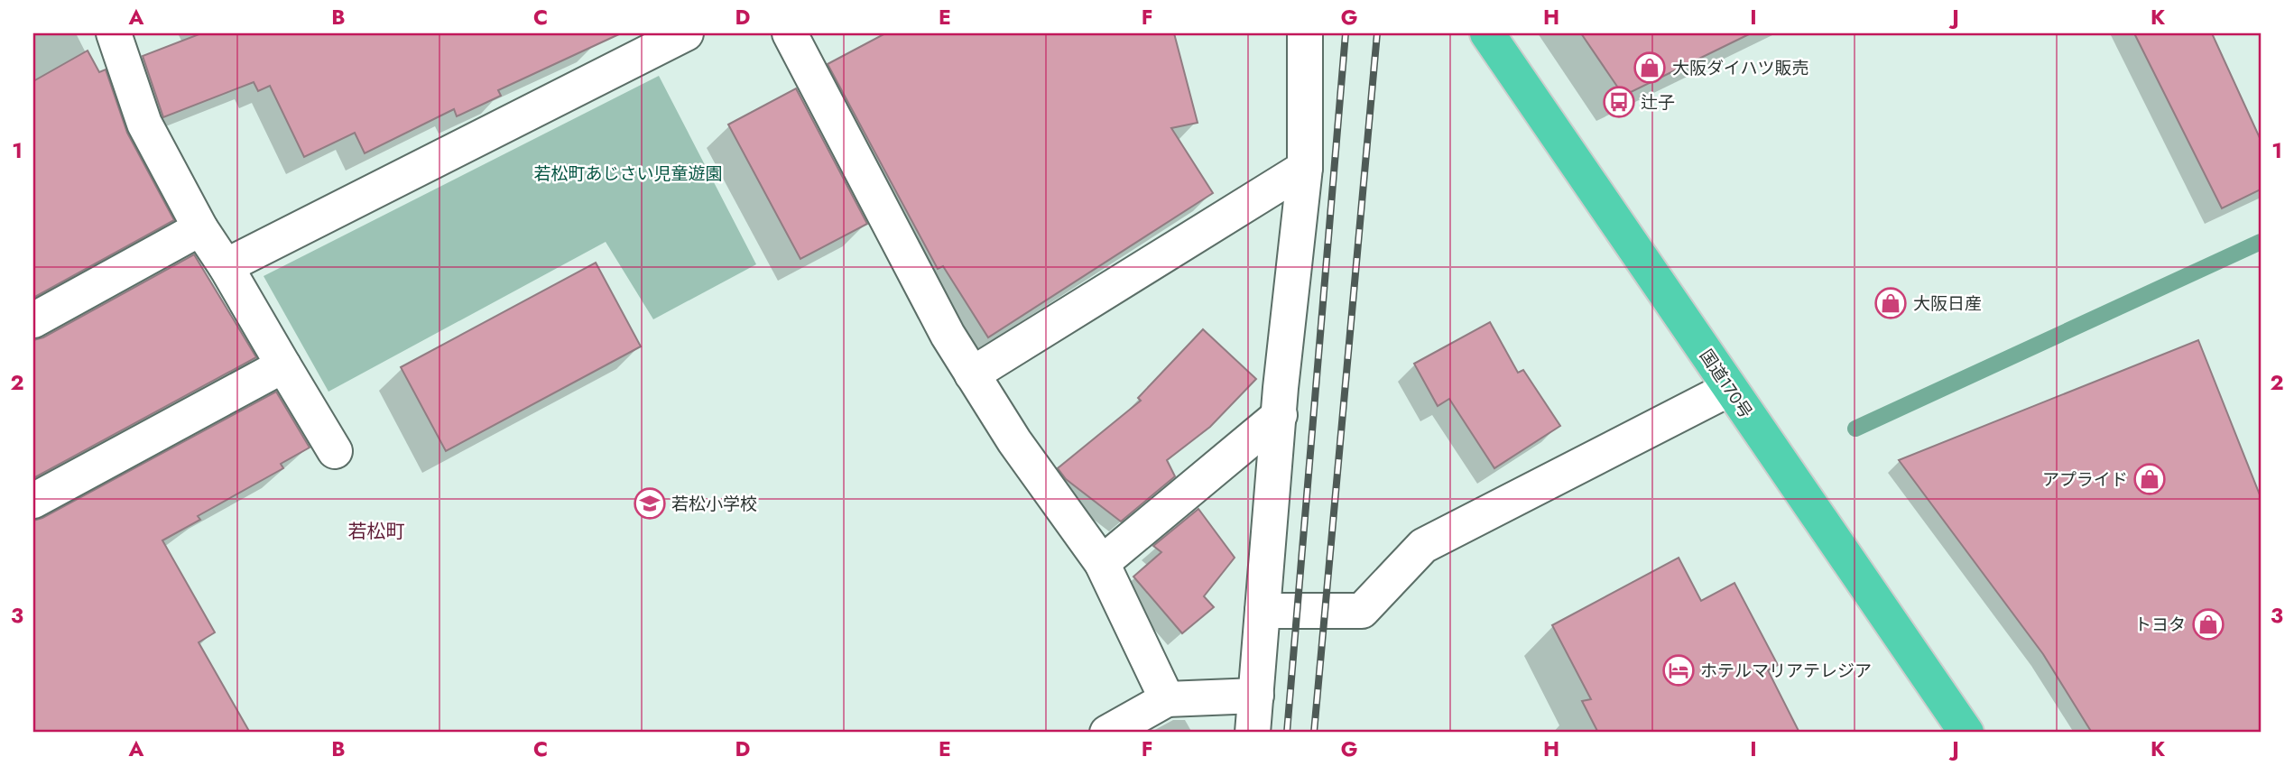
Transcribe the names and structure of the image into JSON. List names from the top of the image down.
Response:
{
  "streets": {
    "highway": ["国道170号"]
  },
  "districts": ["若松町"],
  "parks": ["若松町あじさい児童遊園"],
  "places": {
    "shop": [
      "大阪ダイハツ販売",
      "大阪日産",
      "アプライド",
      "トヨタ"
    ],
    "bus stop": ["辻子"],
    "school or university": ["若松小学校"],
    "hotel": ["ホテルマリアテレジア"]
  },
  "grid": {
    "columns": [
      "A",
      "B",
      "C",
      "D",
      "E",
      "F",
      "G",
      "H",
      "I",
      "J",
      "K"
    ],
    "rows": ["1", "2", "3"]
  }
}
